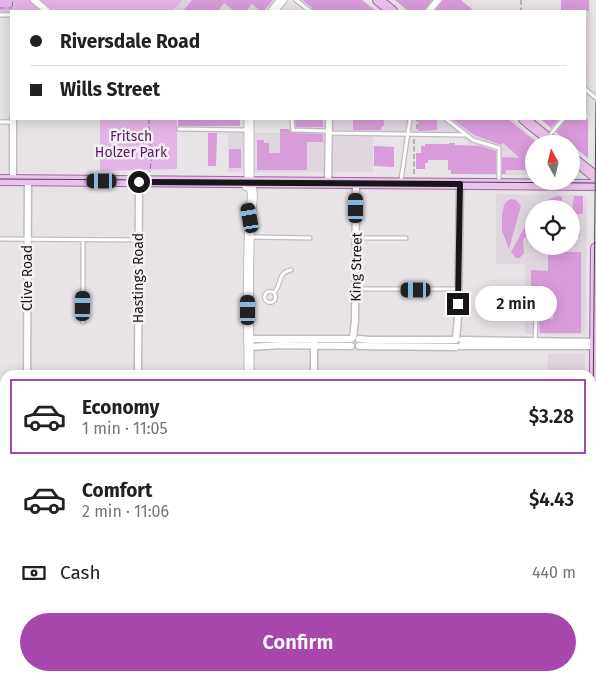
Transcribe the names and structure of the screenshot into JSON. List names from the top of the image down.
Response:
{
  "streets": {
    "street": ["King Street", "Clive Road", "Hastings Road"]
  },
  "parks": ["Fritsch Holzer Park"],
  "north": "top",
  "page": {
    "banner": ["Riversdale Road", "Wills Street"],
    "bubble": "2 min",
    "list": [
      {
        "name": "Economy",
        "note": "1 min · 11:05",
        "value": "$3.28"
      },
      {
        "name": "Comfort",
        "note": "2 min · 11:06",
        "value": "$4.43"
      }
    ],
    "pay": ["Cash", "440 m"],
    "buttons": "Confirm"
  }
}
